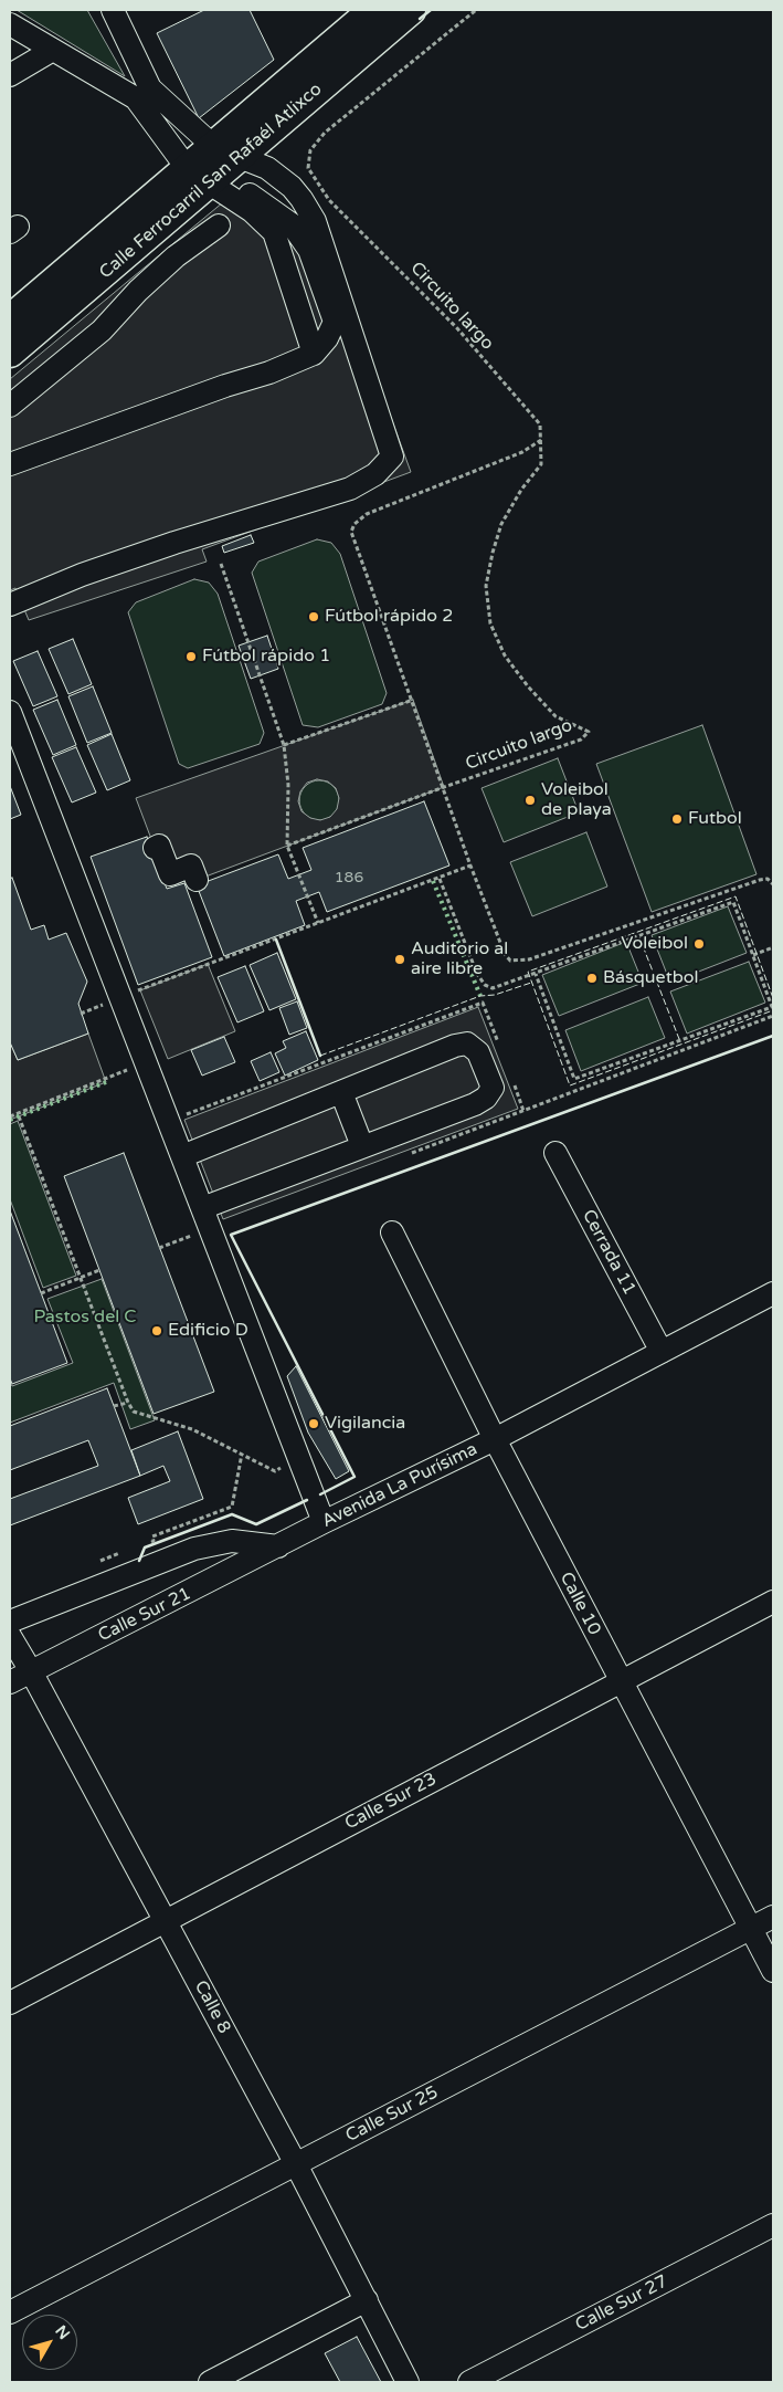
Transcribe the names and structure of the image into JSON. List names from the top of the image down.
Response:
{
  "streets": {
    "main road": ["Calle Ferrocarril San Rafaél Atlixco"],
    "street": [
      "Cerrada 11",
      "Avenida La Purísima",
      "Calle 10",
      "Calle Sur 21",
      "Calle Sur 23",
      "Calle 8",
      "Calle Sur 25",
      "Calle Sur 27"
    ],
    "path": ["Circuito largo"]
  },
  "crossings": [
    ["Cerrada 11", "Avenida La Purísima"],
    ["Avenida La Purísima", "Calle 10"],
    ["Avenida La Purísima", "Calle Sur 21"],
    ["Calle 10", "Calle Sur 23"],
    ["Calle 10", "Calle Sur 25"],
    ["Calle Sur 21", "Calle 8"],
    ["Calle Sur 23", "Calle 8"],
    ["Calle 8", "Calle Sur 25"]
  ],
  "parks": ["Pastos del C"],
  "places": [
    "Fútbol rápido 2",
    "Fútbol rápido 1",
    "Voleibol de playa",
    "Futbol",
    "Voleibol",
    "Auditorio al aire libre",
    "Básquetbol",
    "Edificio D",
    "Vigilancia"
  ],
  "house_numbers": ["186"],
  "north": "top right"
}
